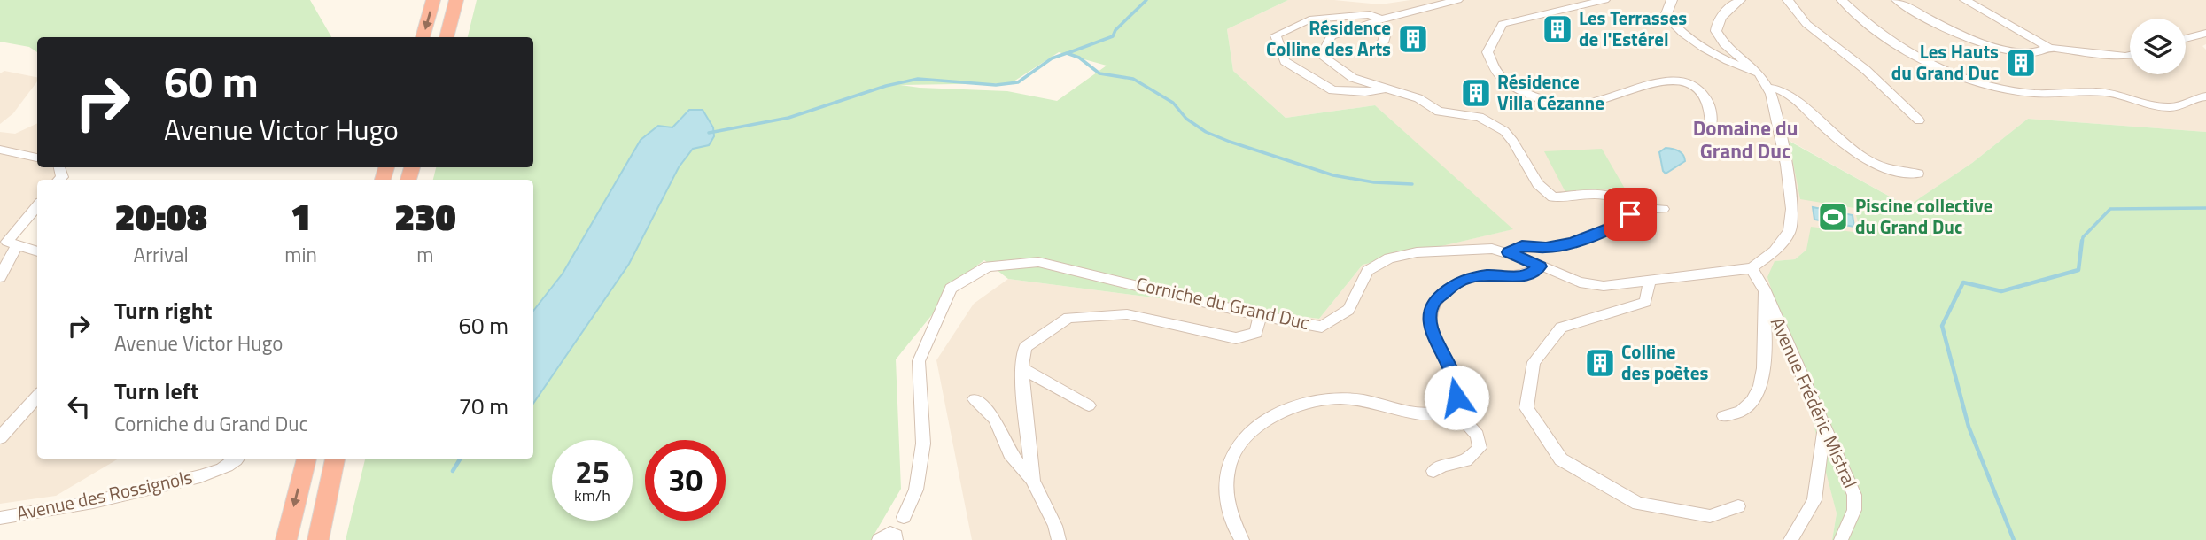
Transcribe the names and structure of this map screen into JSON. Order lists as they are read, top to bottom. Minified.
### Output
{"streets":{"street":["Corniche du Grand Duc","Avenue Frédéric Mistral","Avenue des Rossignols"]},"crossings":[["Corniche du Grand Duc","Avenue Frédéric Mistral"]],"districts":["Domaine du Grand Duc"],"places":{"building":["Les Terrasses de l'Estérel","Résidence Colline des Arts","Les Hauts du Grand Duc","Résidence Villa Cézanne","Colline des poètes"],"sports":["Piscine collective du Grand Duc"]},"page":{"turn":["60 m","Avenue Victor Hugo"],"eta":["20:08","Arrival","1","min","230","m"],"list":[{"name":"Turn right","note":"Avenue Victor Hugo","value":"60 m"},{"name":"Turn left","note":"Corniche du Grand Duc","value":"70 m"}],"speed":"25 km/h","limit":"30"}}
